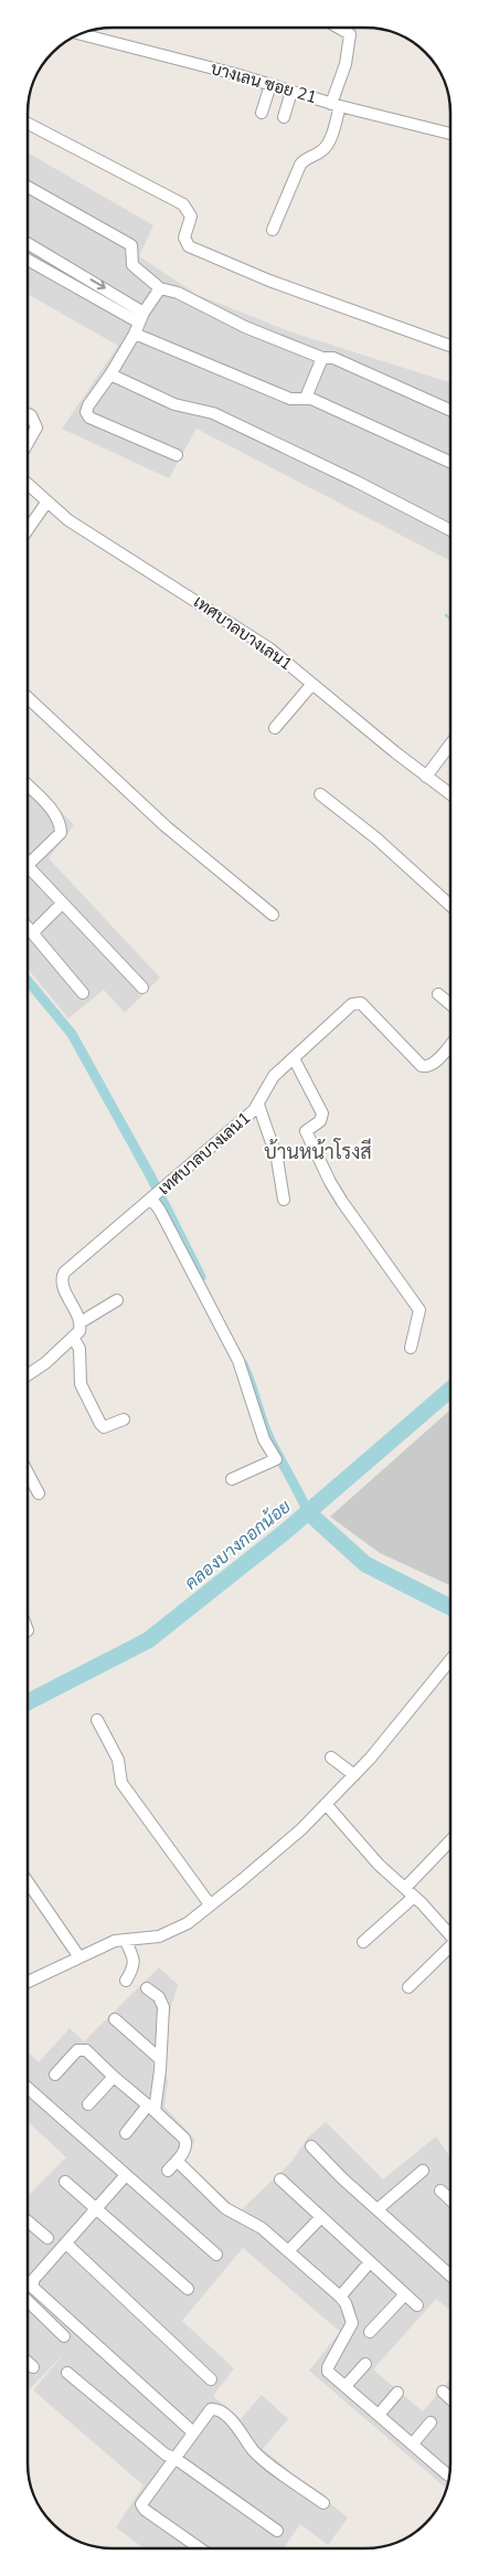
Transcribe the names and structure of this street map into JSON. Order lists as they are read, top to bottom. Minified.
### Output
{"streets":{"street":["บางเลน ซอย 21","เทศบาลบางเลน1"]},"districts":["บ้านหน้าโรงสี"],"water":["คลองบางกอกน้อย"]}
